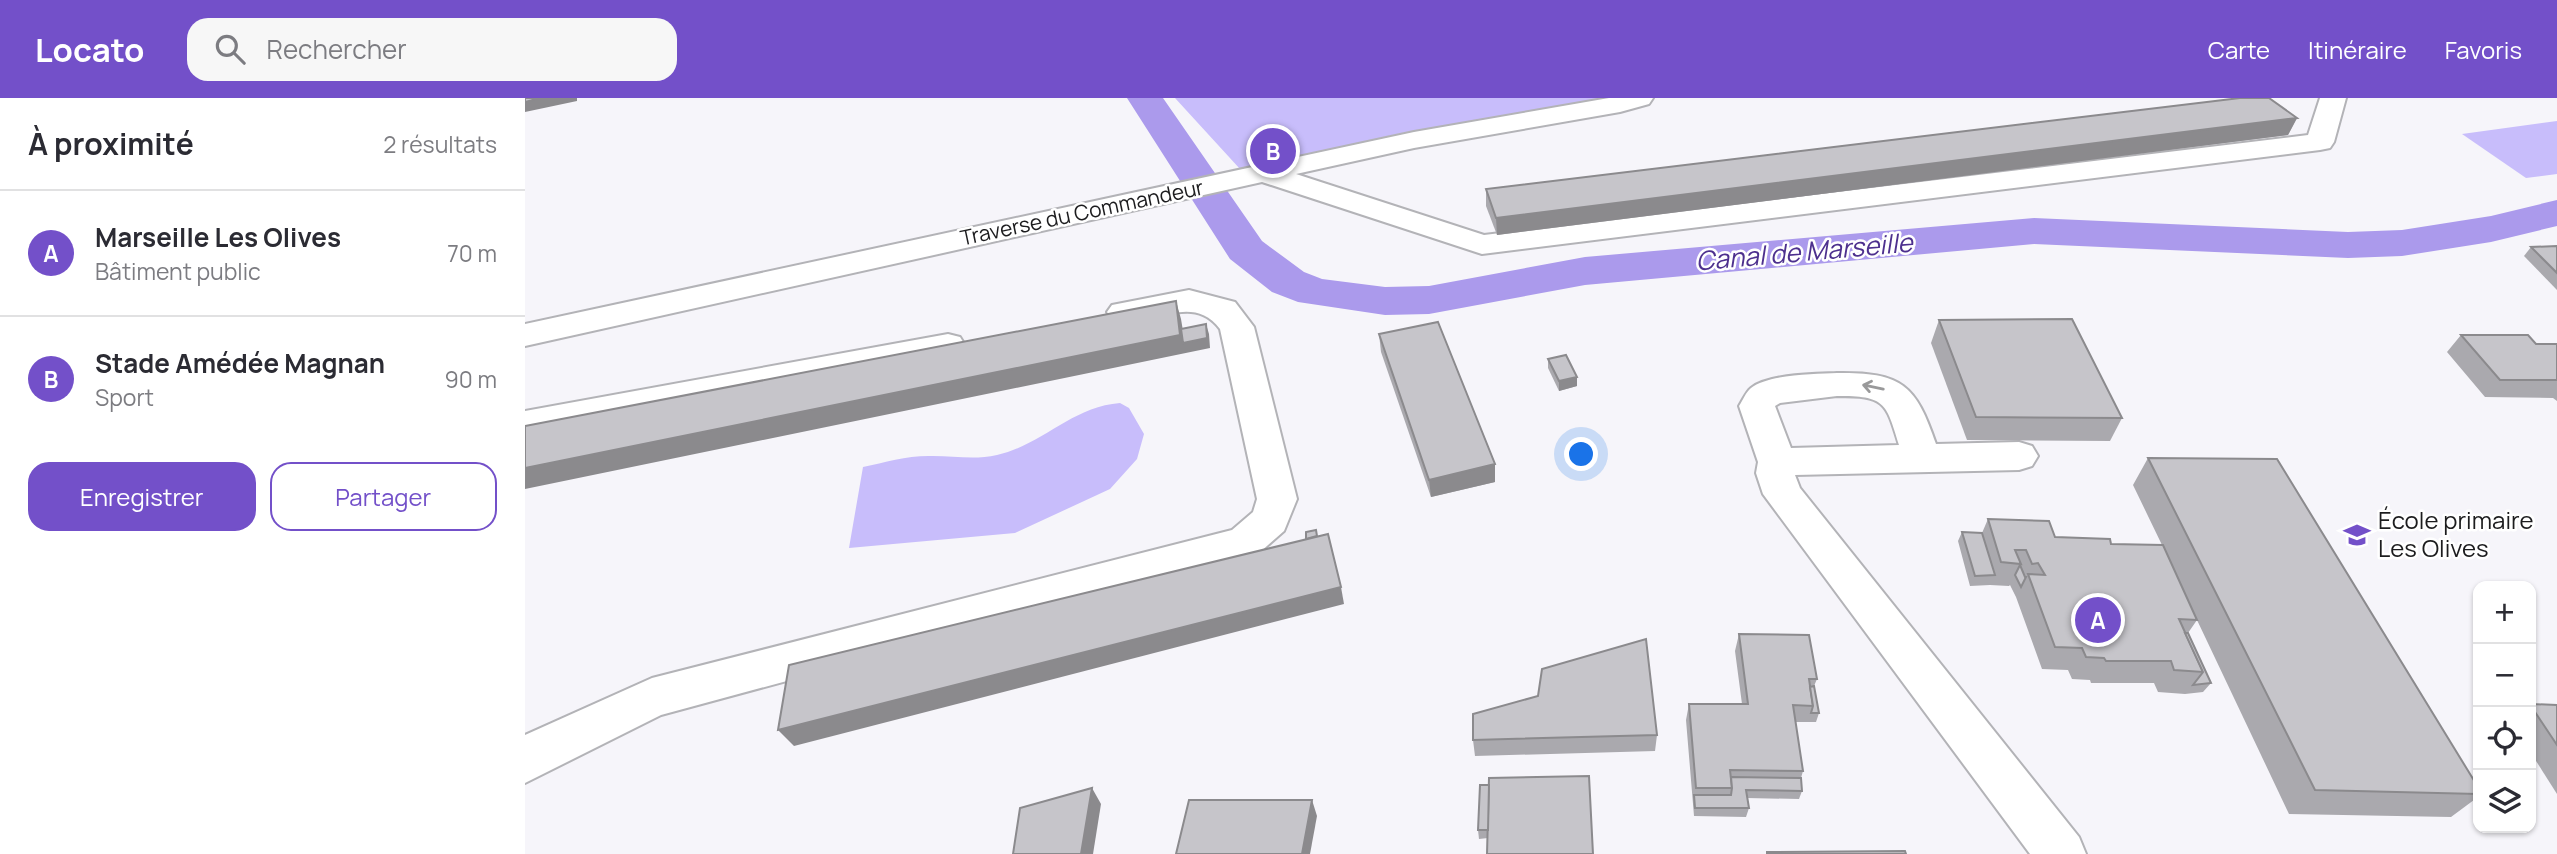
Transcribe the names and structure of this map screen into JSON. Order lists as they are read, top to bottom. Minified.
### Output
{"streets":{"street":["Traverse du Commandeur"]},"water":["Canal de Marseille"],"places":{"school or university":["École primaire Les Olives"]},"page":{"header":"Locato","search":"Rechercher","nav":["Carte","Itinéraire","Favoris"],"heading":["À proximité","2 résultats"],"pins":["B","A"],"list":[{"mark":"A","name":"Marseille Les Olives","note":"Bâtiment public","value":"70 m"},{"mark":"B","name":"Stade Amédée Magnan","note":"Sport","value":"90 m"}],"buttons":["Enregistrer","Partager"],"map_buttons":["+","−"]}}
